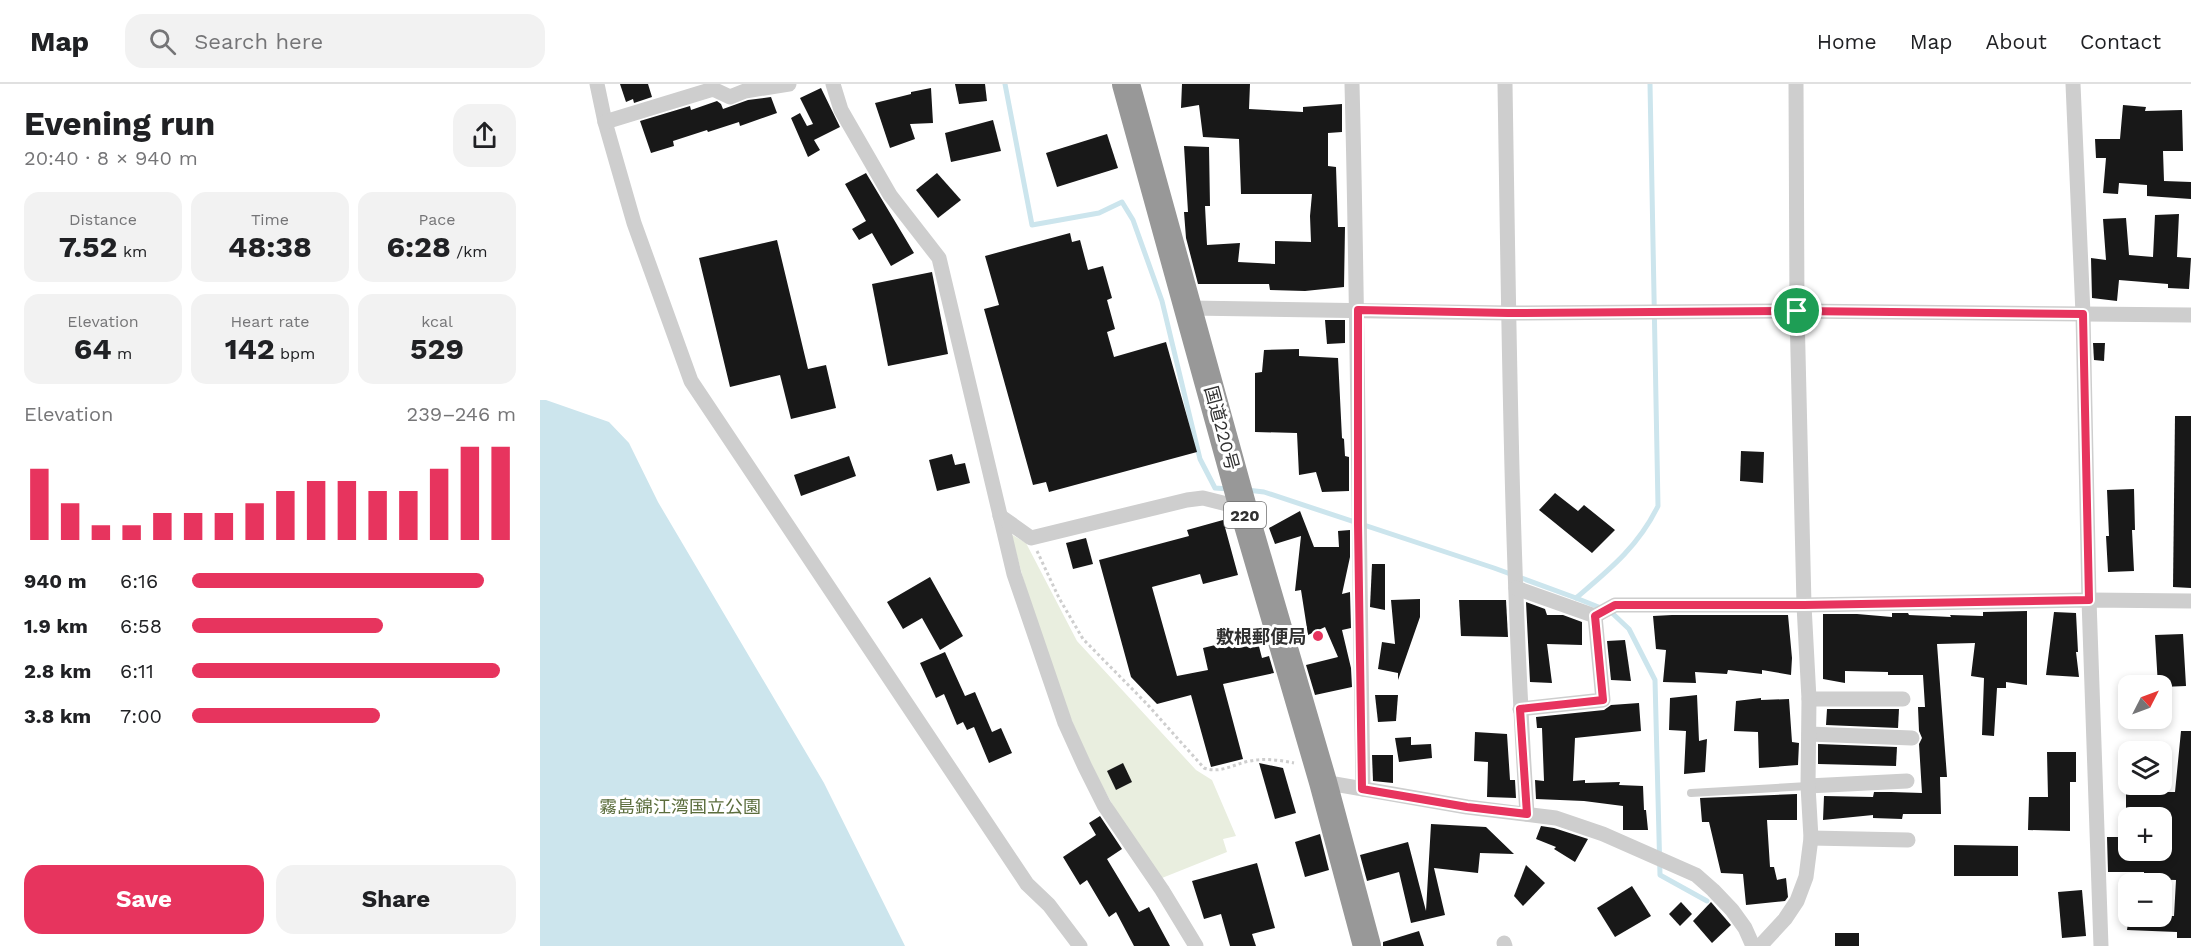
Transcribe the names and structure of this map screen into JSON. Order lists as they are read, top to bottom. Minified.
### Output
{"streets":{"highway":["国道220号","220"]},"parks":["霧島錦江湾国立公園"],"places":["敷根郵便局"],"north":"top right","page":{"header":"Map","search":"Search here","nav":["Home","Map","About","Contact"],"heading":["Evening run","20:40 · 8 × 940 m"],"stats":[["Distance","7.52 km"],["Time","48:38"],["Pace","6:28 /km"],["Elevation","64 m"],["Heart rate","142 bpm"],["kcal","529"]],"chart":["Elevation","239–246 m"],"list":[{"name":"940 m","note":"6:16"},{"name":"1.9 km","note":"6:58"},{"name":"2.8 km","note":"6:11"},{"name":"3.8 km","note":"7:00"}],"map_buttons":["+","−"],"buttons":["Save","Share"]}}
